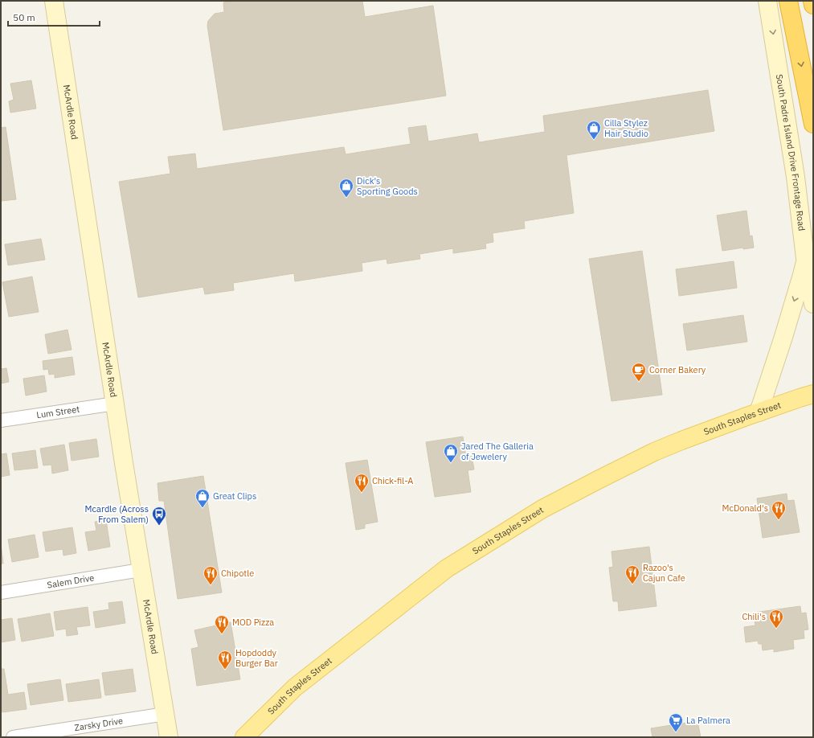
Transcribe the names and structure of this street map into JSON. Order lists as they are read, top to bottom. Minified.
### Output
{"streets":{"main road":["McArdle Road","South Padre Island Drive Frontage Road","South Staples Street"],"street":["Lum Street","Salem Drive","Zarsky Drive"]},"crossings":[["McArdle Road","Lum Street"],["McArdle Road","Salem Drive"],["McArdle Road","Zarsky Drive"]],"one_way":["South Padre Island Drive Frontage Road"],"places":{"shop":["Cilla Stylez Hair Studio","Dick's Sporting Goods","Jared The Galleria of Jewelery","Great Clips"],"cafe":["Corner Bakery"],"restaurant":["Chick-fil-A","McDonald's","Razoo's Cajun Cafe","Chipotle","Chili's","MOD Pizza","Hopdoddy Burger Bar"],"bus stop":["Mcardle (Across From Salem)"],"supermarket":["La Palmera"]},"scale_bar":"50 m"}
